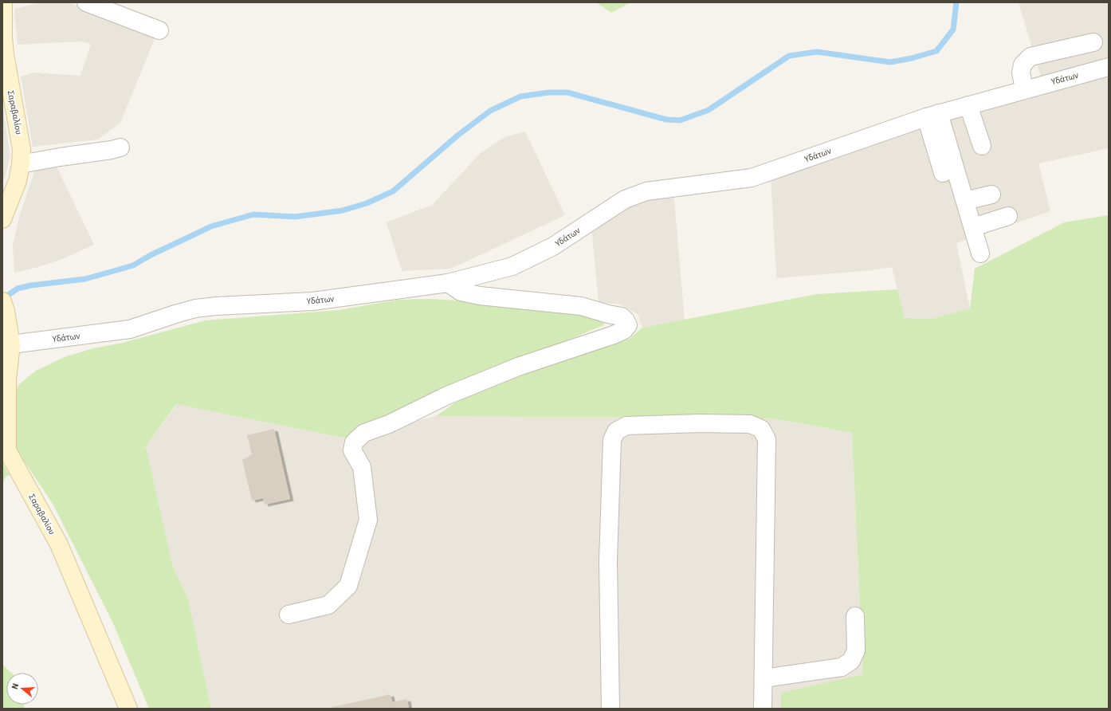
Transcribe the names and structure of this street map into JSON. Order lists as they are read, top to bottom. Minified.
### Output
{"streets":{"main road":["Σαραβαλίου"],"street":["Υδάτων"]},"crossings":[["Υδάτων","Σαραβαλίου"]],"north":"left"}
